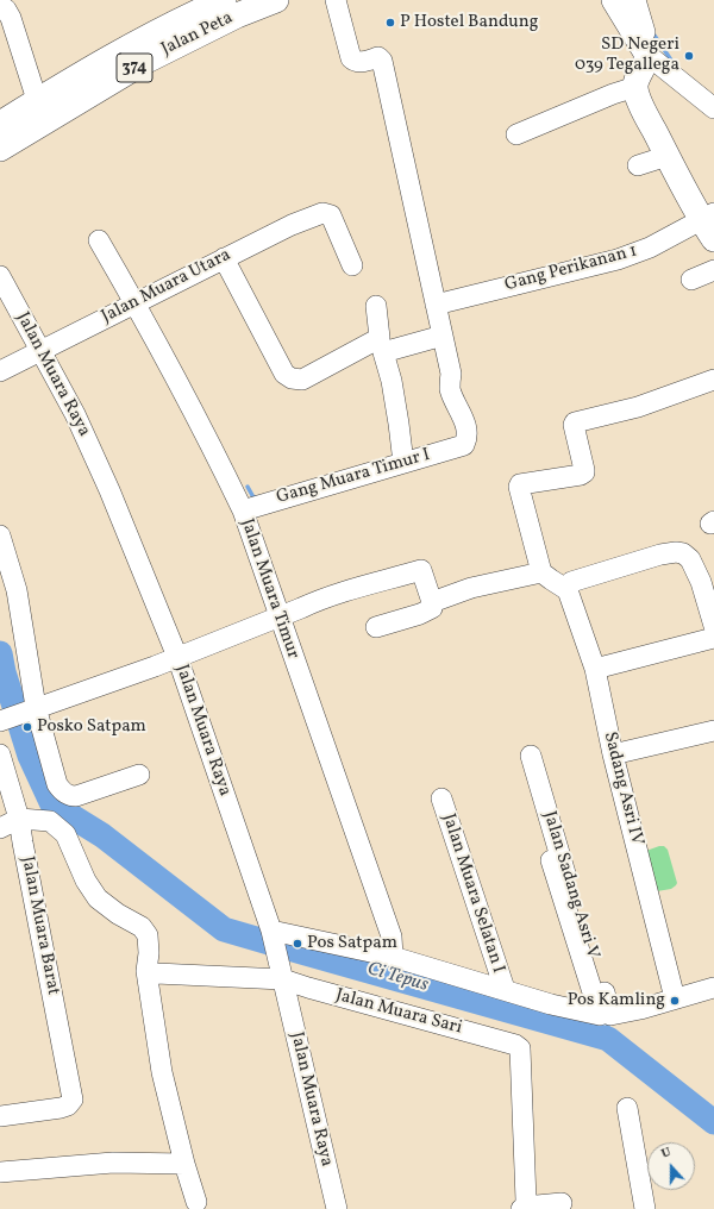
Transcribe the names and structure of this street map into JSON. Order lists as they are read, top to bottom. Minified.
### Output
{"streets":{"main road":["Jalan Peta","374"],"street":["Gang Perikanan 1","Jalan Muara Utara","Jalan Muara Raya","Gang Muara Timur I","Jalan Muara Timur","Sadang Asri IV","Jalan Sadang Asri V","Jalan Muara Selatan I","Jalan Muara Barat","Jalan Muara Sari"]},"crossings":[["Jalan Muara Utara","Jalan Muara Raya"],["Jalan Muara Utara","Jalan Muara Timur"],["Jalan Muara Raya","Jalan Muara Sari"],["Gang Muara Timur I","Jalan Muara Timur"]],"water":["Ci Tepus"],"places":["P Hostel Bandung","SD Negeri 039 Tegallega","Posko Satpam","Pos Satpam","Pos Kamling"],"north":"top"}
